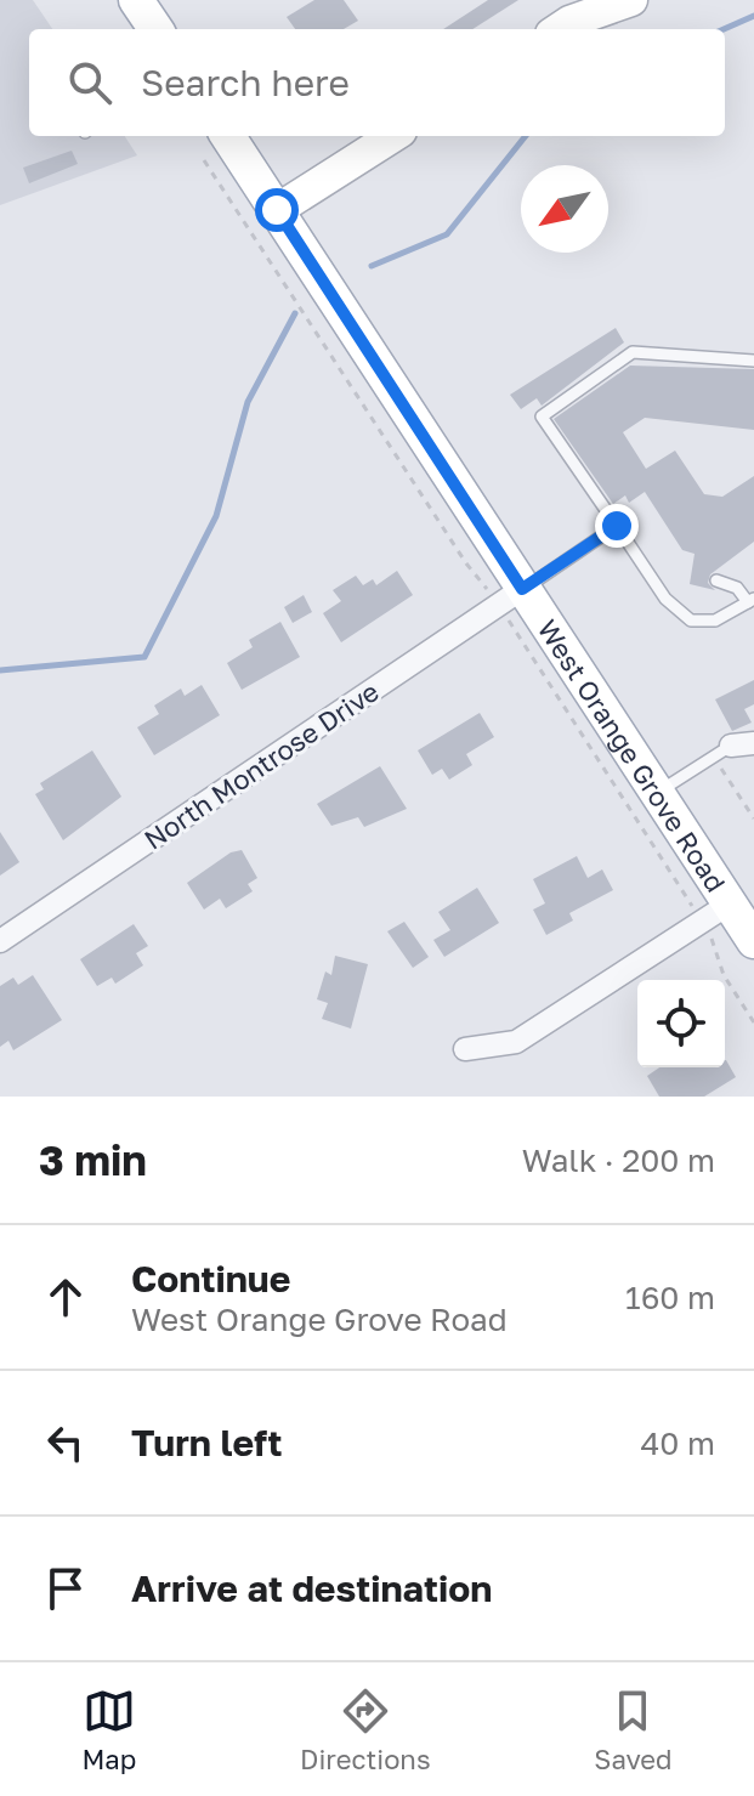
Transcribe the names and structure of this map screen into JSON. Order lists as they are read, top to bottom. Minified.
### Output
{"streets":{"main road":["West Orange Grove Road"],"street":["North Montrose Drive"]},"crossings":[["West Orange Grove Road","North Montrose Drive"]],"north":"bottom left","page":{"search":"Search here","heading":["3 min","Walk · 200 m"],"list":[["Continue","West Orange Grove Road","160 m"],["Turn left","40 m"],"Arrive at destination"],"nav":["Map","Directions","Saved"]}}
